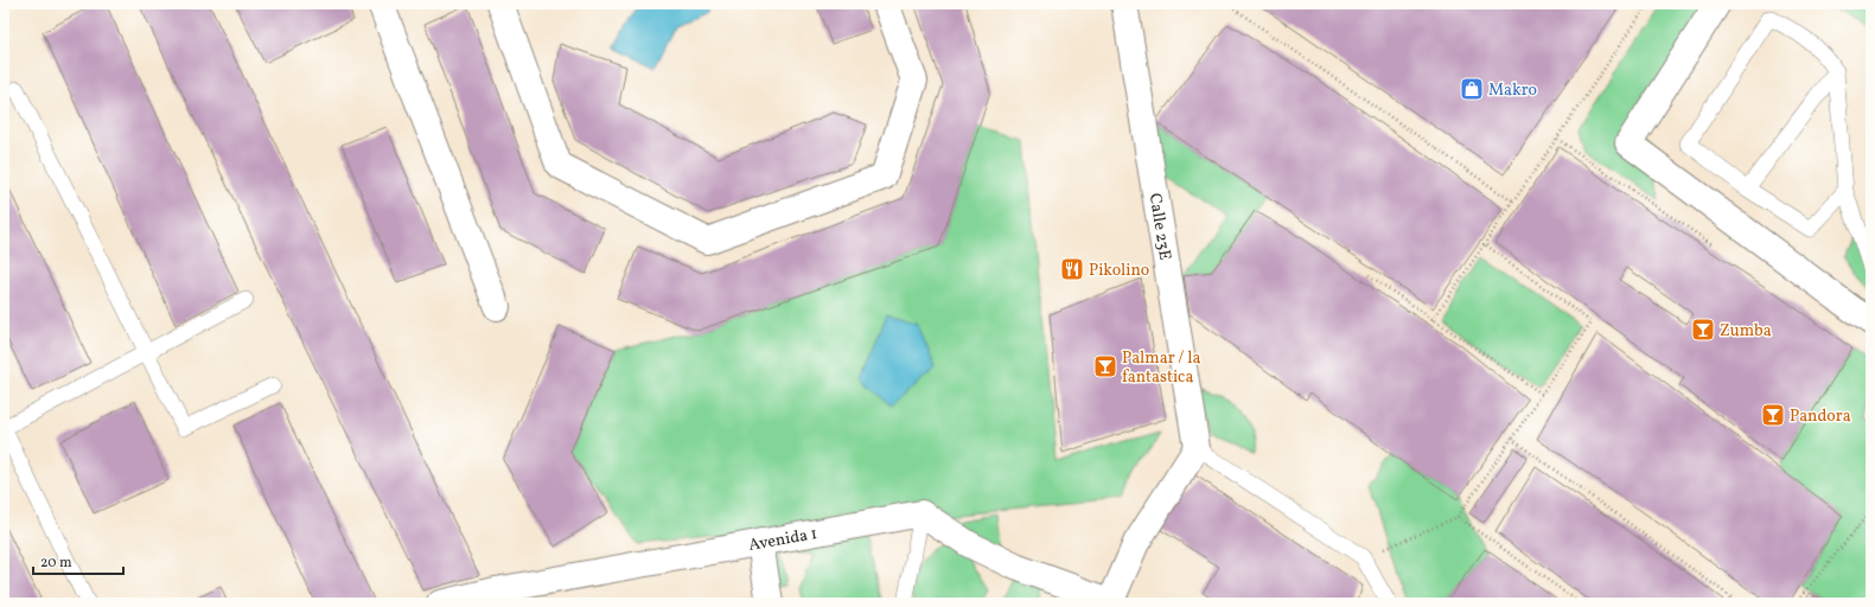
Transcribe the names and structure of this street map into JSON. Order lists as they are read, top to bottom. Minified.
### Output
{"streets":{"street":["Calle 23E","Avenida 1"]},"places":{"shop":["Makro"],"restaurant":["Pikolino"],"bar":["Zumba","Palmar / la fantastica","Pandora"]},"scale_bar":"20 m"}
